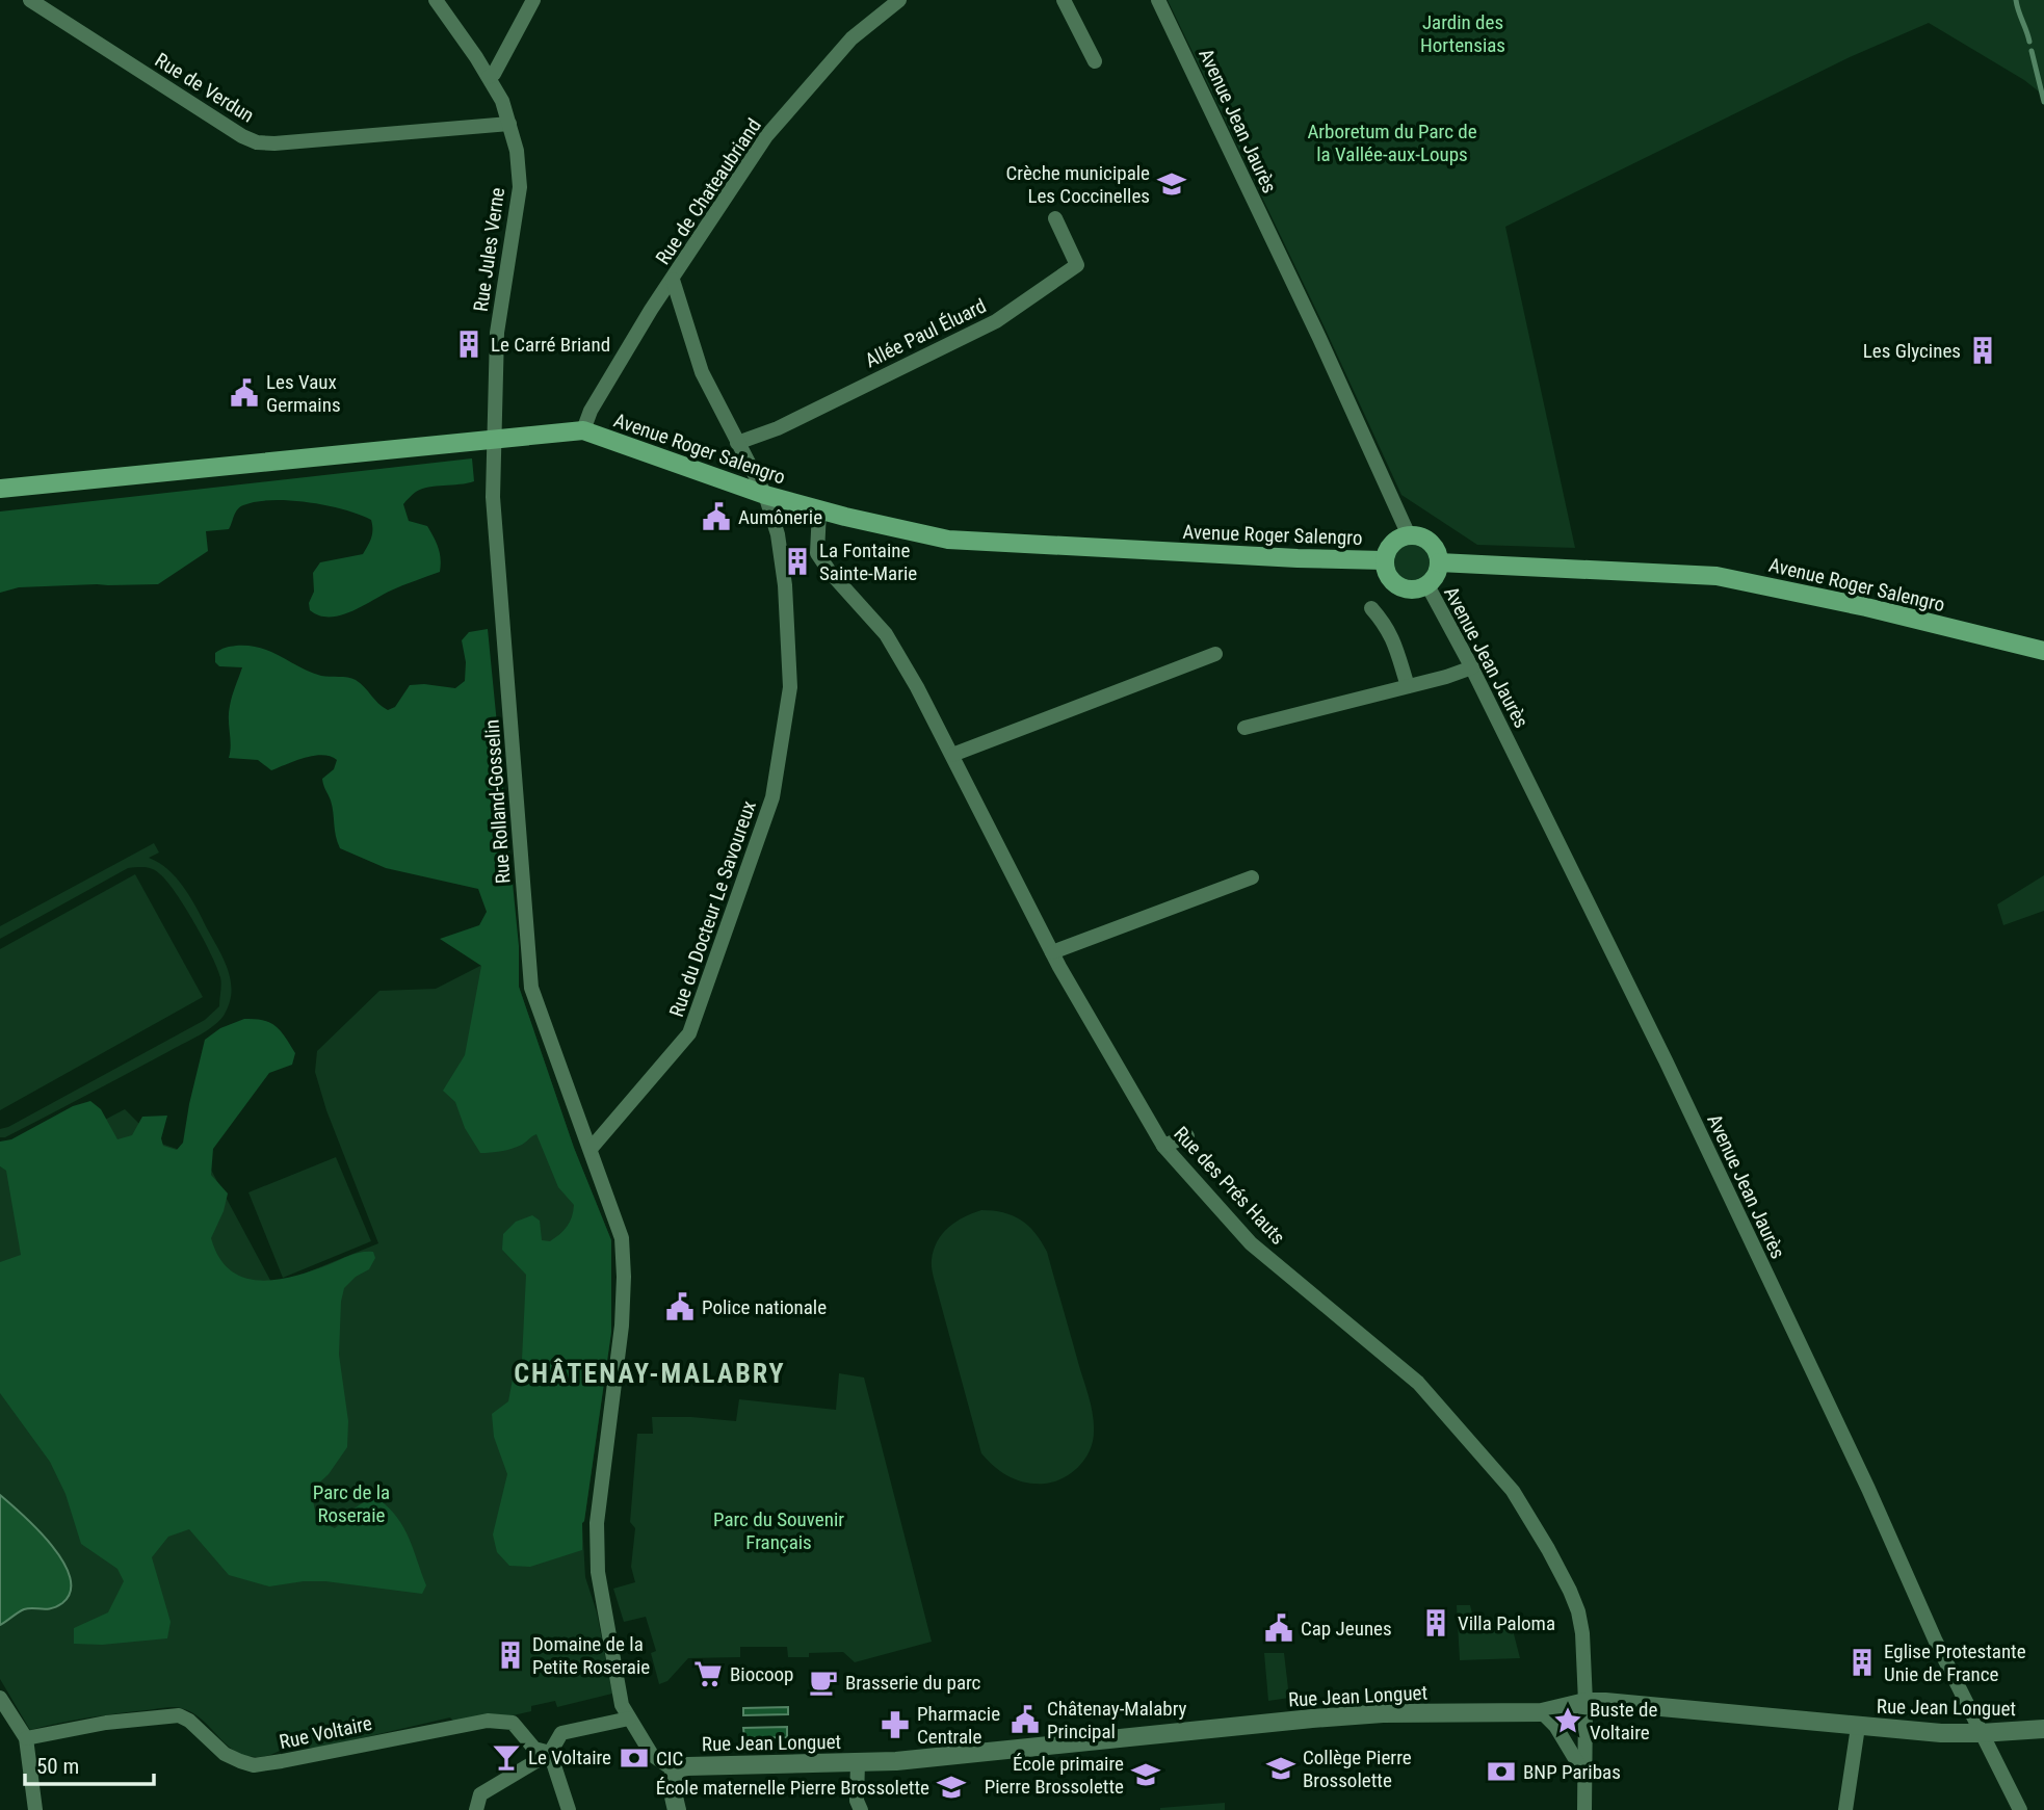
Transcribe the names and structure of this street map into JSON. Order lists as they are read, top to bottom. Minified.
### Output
{"streets":{"main road":["Avenue Roger Salengro"],"street":["Rue de Verdun","Avenue Jean Jaurès","Rue de Chateaubriand","Rue Jules Verne","Allée Paul Éluard","Rue Rolland-Gosselin","Rue du Docteur Le Savoureux","Rue des Prés Hauts","Rue Jean Longuet","Rue Voltaire"]},"crossings":[["Rue de Verdun","Rue Jules Verne"],["Avenue Jean Jaurès","Avenue Roger Salengro"],["Avenue Jean Jaurès","Rue Jean Longuet"],["Rue de Chateaubriand","Avenue Roger Salengro"],["Rue de Chateaubriand","Rue du Docteur Le Savoureux"],["Rue Jules Verne","Avenue Roger Salengro"],["Rue Jules Verne","Rue Rolland-Gosselin"],["Allée Paul Éluard","Rue du Docteur Le Savoureux"],["Avenue Roger Salengro","Rue Rolland-Gosselin"],["Avenue Roger Salengro","Rue du Docteur Le Savoureux"],["Avenue Roger Salengro","Rue des Prés Hauts"],["Rue Rolland-Gosselin","Rue du Docteur Le Savoureux"],["Rue des Prés Hauts","Rue Jean Longuet"]],"districts":["CHÂTENAY-MALABRY"],"parks":["Jardin des Hortensias","Arboretum du Parc de la Vallée-aux-Loups","Parc de la Roseraie","Parc du Souvenir Français"],"places":{"school or university":["Crèche municipale Les Coccinelles","Collège Pierre Brossolette","École primaire Pierre Brossolette","École maternelle Pierre Brossolette"],"building":["Le Carré Briand","Les Glycines","La Fontaine Sainte-Marie","Villa Paloma","Domaine de la Petite Roseraie","Eglise Protestante Unie de France"],"public building":["Les Vaux Germains","Aumônerie","Police nationale","Cap Jeunes","Châtenay-Malabry Principal"],"supermarket":["Biocoop"],"cafe":["Brasserie du parc"],"place":["Buste de Voltaire"],"pharmacy":["Pharmacie Centrale"],"bar":["Le Voltaire"],"bank":["CIC","BNP Paribas"]},"scale_bar":"50 m"}
